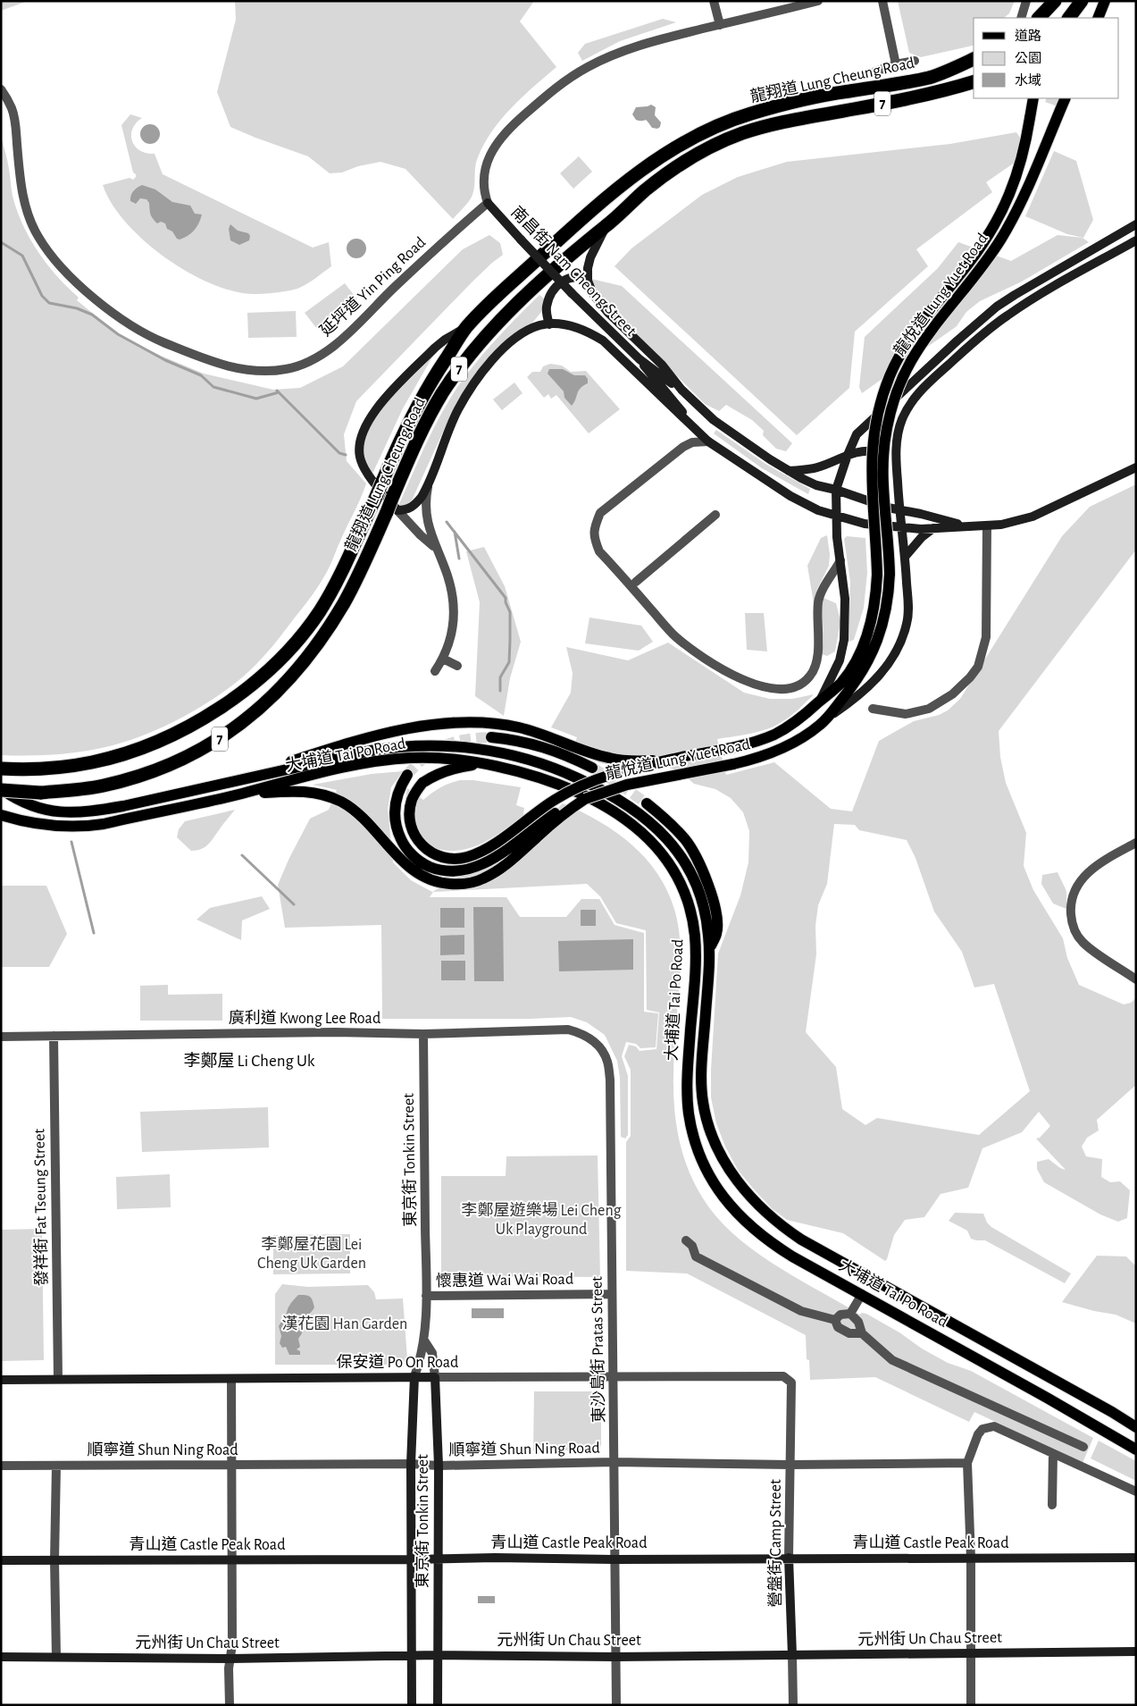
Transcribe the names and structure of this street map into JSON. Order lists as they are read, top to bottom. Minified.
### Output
{"streets":{"highway":["龍翔道 Lung Cheung Road","7"],"main road":["南昌街 Nam Cheong Street","龍悅道 Lung Yuet Road","大埔道 Tai Po Road","東京街 Tonkin Street","保安道 Po On Road","青山道 Castle Peak Road","營盤街 Camp Street","元州街 Un Chau Street"],"street":["延坪道 Yin Ping Road","廣利道 Kwong Lee Road","發祥街 Fat Tseung Street","懷惠道 Wai Wai Road","東沙島街 Pratas Street","順寧道 Shun Ning Road"]},"crossings":[["龍翔道 Lung Cheung Road","南昌街 Nam Cheong Street"],["龍翔道 Lung Cheung Road","大埔道 Tai Po Road"],["南昌街 Nam Cheong Street","延坪道 Yin Ping Road"],["南昌街 Nam Cheong Street","龍悅道 Lung Yuet Road"],["龍悅道 Lung Yuet Road","大埔道 Tai Po Road"],["廣利道 Kwong Lee Road","東京街 Tonkin Street"],["廣利道 Kwong Lee Road","發祥街 Fat Tseung Street"],["廣利道 Kwong Lee Road","東沙島街 Pratas Street"],["東京街 Tonkin Street","懷惠道 Wai Wai Road"],["東京街 Tonkin Street","保安道 Po On Road"],["東京街 Tonkin Street","順寧道 Shun Ning Road"],["東京街 Tonkin Street","青山道 Castle Peak Road"],["東京街 Tonkin Street","元州街 Un Chau Street"],["發祥街 Fat Tseung Street","保安道 Po On Road"],["懷惠道 Wai Wai Road","東沙島街 Pratas Street"],["東沙島街 Pratas Street","保安道 Po On Road"],["東沙島街 Pratas Street","順寧道 Shun Ning Road"],["東沙島街 Pratas Street","青山道 Castle Peak Road"],["東沙島街 Pratas Street","元州街 Un Chau Street"],["保安道 Po On Road","營盤街 Camp Street"],["順寧道 Shun Ning Road","營盤街 Camp Street"],["青山道 Castle Peak Road","營盤街 Camp Street"],["營盤街 Camp Street","元州街 Un Chau Street"]],"districts":["李鄭屋 Li Cheng Uk"],"parks":["李鄭屋遊樂場 Lei Cheng Uk Playground","李鄭屋花園 Lei Cheng Uk Garden","漢花園 Han Garden"],"legend":["道路","公園","水域"]}
